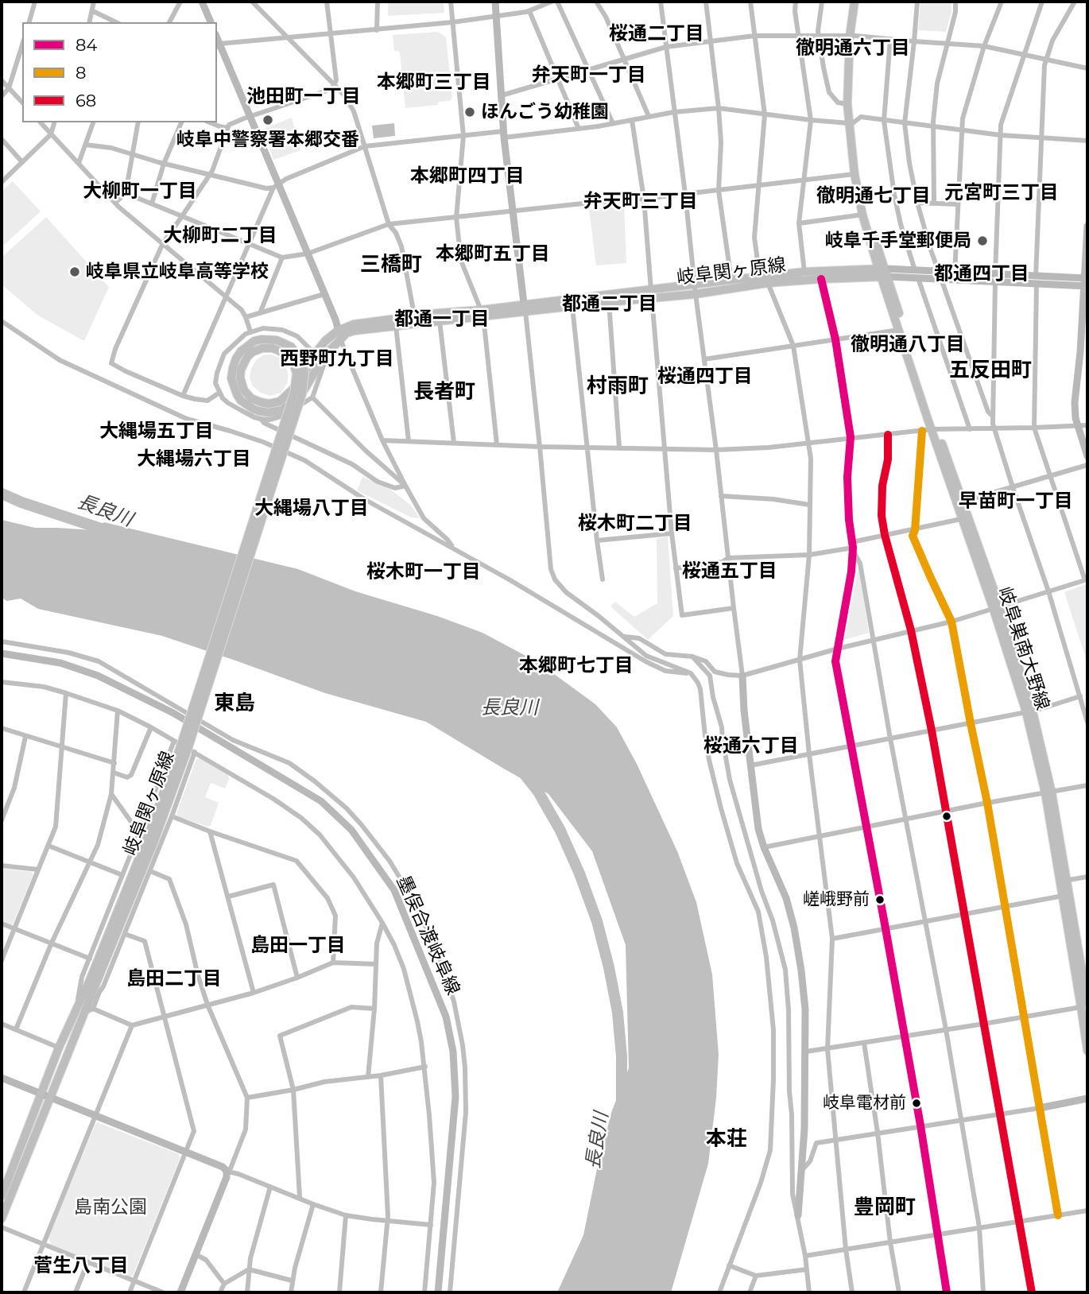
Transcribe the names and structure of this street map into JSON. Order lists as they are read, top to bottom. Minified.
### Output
{"streets":{"main road":["岐阜関ヶ原線","岐阜巣南大野線"],"street":["墨俣合渡岐阜線"]},"crossings":[["岐阜関ヶ原線","岐阜巣南大野線"]],"districts":["桜通二丁目","徹明通六丁目","弁天町一丁目","本郷町三丁目","池田町一丁目","本郷町四丁目","大柳町一丁目","元宮町三丁目","徹明通七丁目","弁天町三丁目","大柳町二丁目","本郷町五丁目","三橋町","都通四丁目","都通二丁目","都通一丁目","徹明通八丁目","西野町九丁目","五反田町","桜通四丁目","村雨町","長者町","大縄場五丁目","大縄場六丁目","早苗町一丁目","大縄場八丁目","桜木町二丁目","桜通五丁目","桜木町一丁目","本郷町七丁目","東島","桜通六丁目","島田一丁目","島田二丁目","本荘","豊岡町","菅生八丁目"],"water":["長良川"],"parks":["島南公園"],"places":["ほんごう幼稚園","岐阜中警察署本郷交番","岐阜千手堂郵便局","岐阜県立岐阜高等学校","嵯峨野前","岐阜電材前"],"lines":["transit line 84","transit line 8","transit line 68"],"legend":["84","8","68"]}
